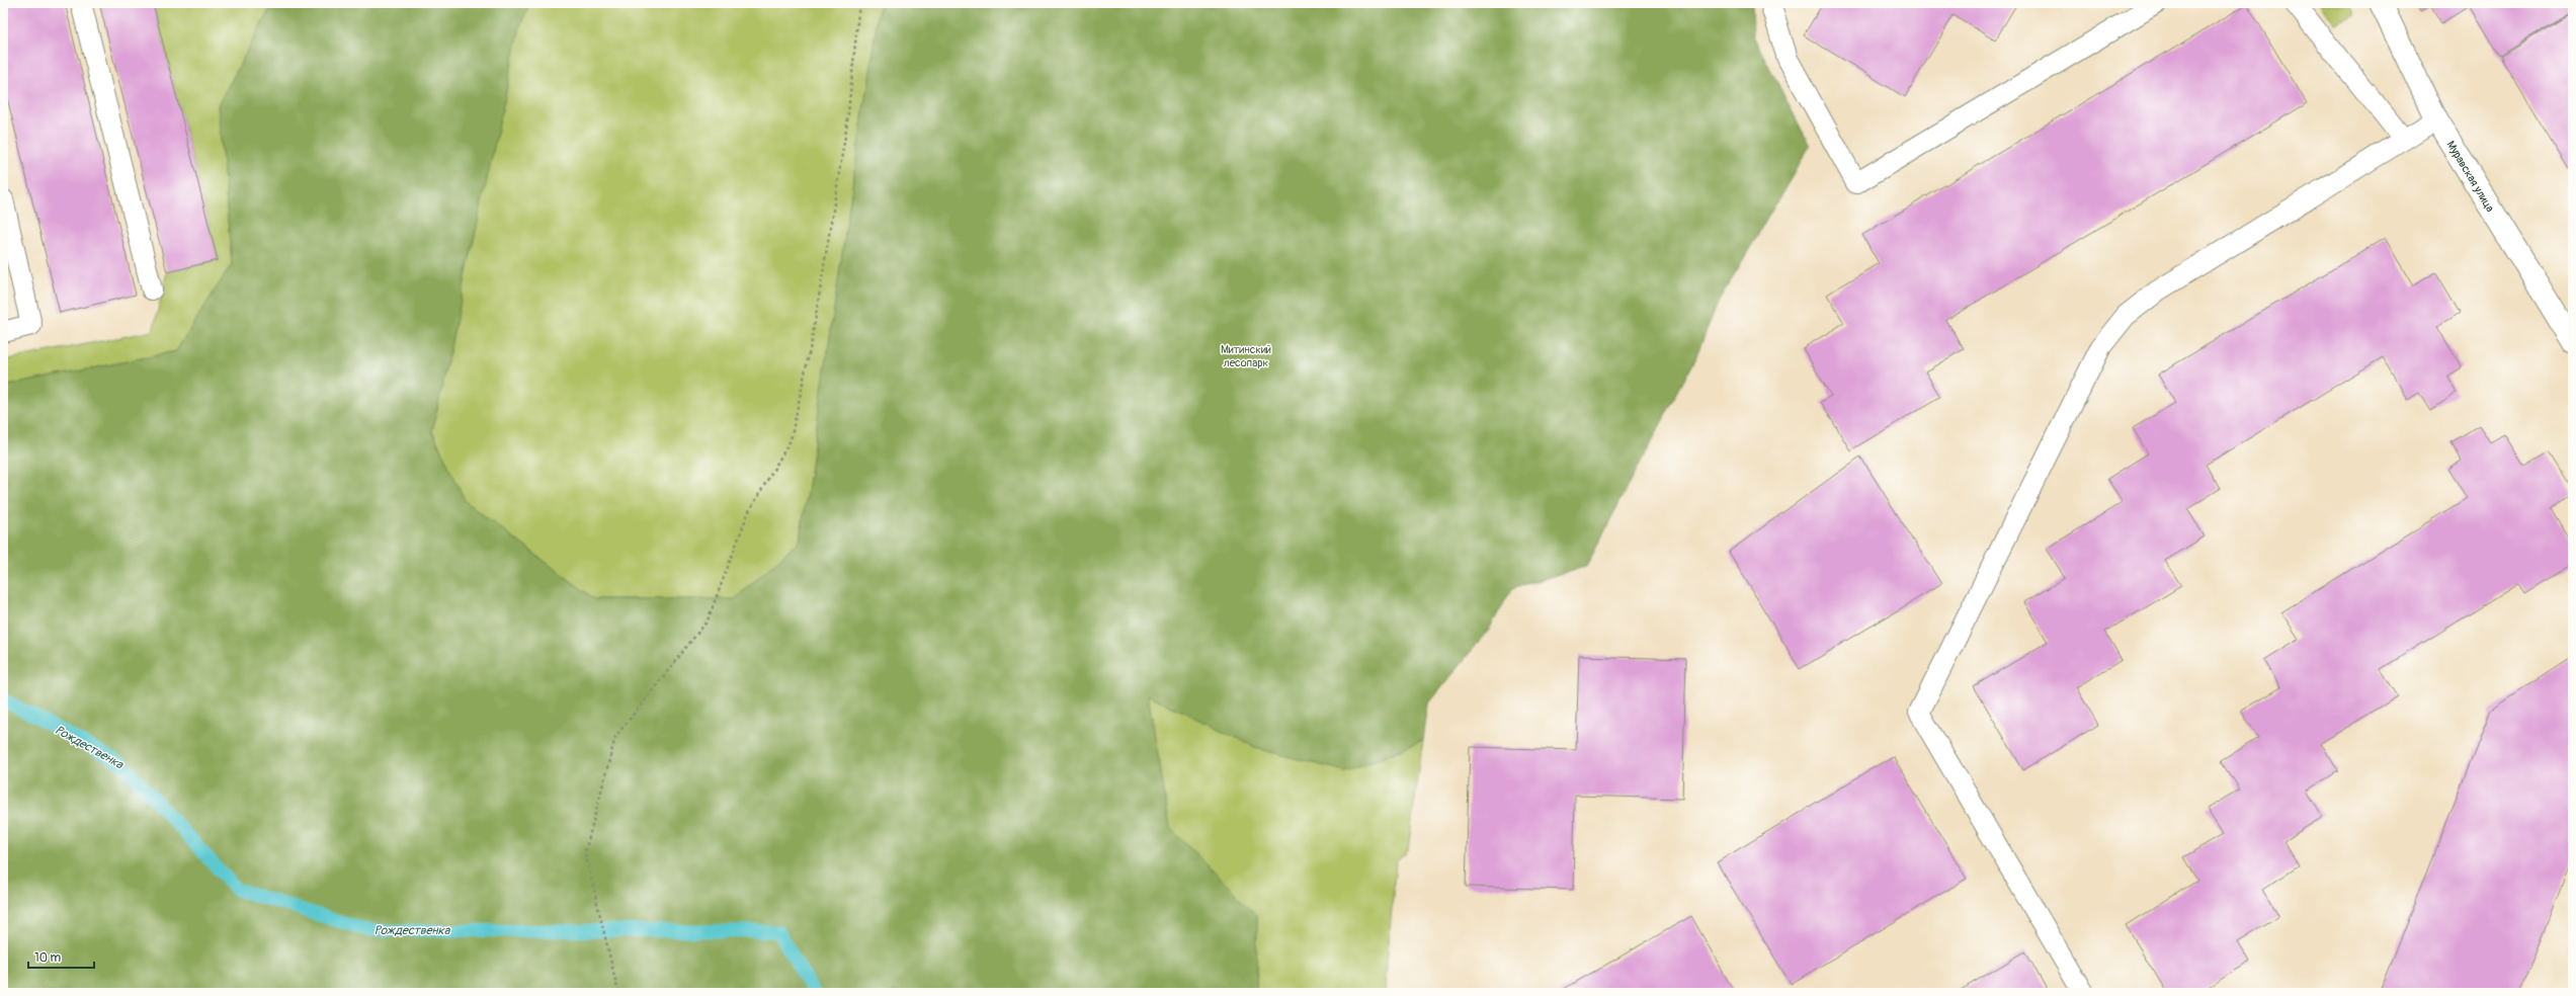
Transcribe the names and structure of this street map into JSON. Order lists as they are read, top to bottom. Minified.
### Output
{"streets":{"street":["Муравская улица"]},"water":["Рождественка"],"parks":["Митинский лесопарк"],"scale_bar":"10 m"}
